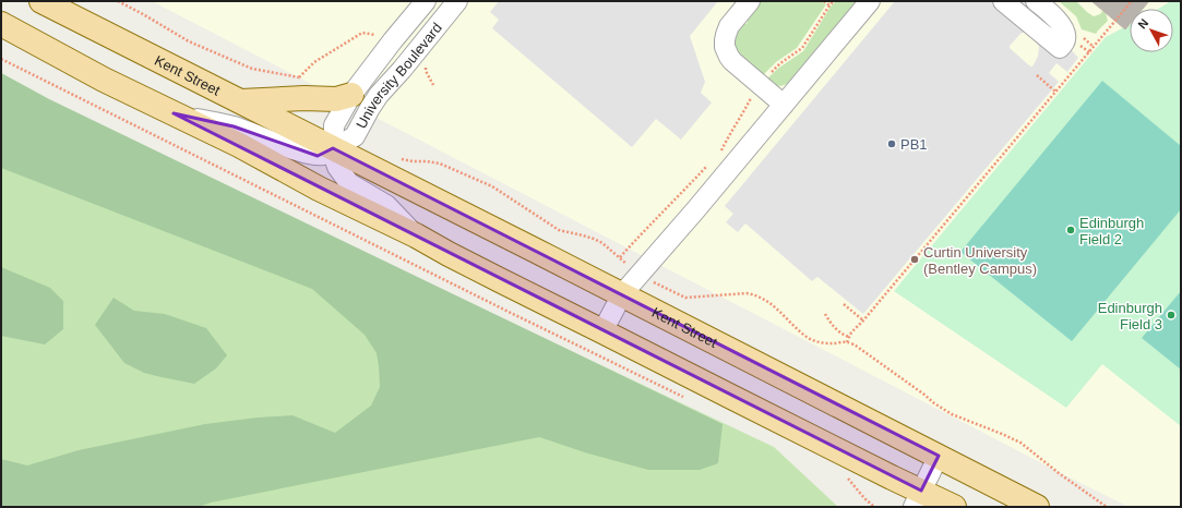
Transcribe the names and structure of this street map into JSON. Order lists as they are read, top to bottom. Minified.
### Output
{"streets":{"main road":["Kent Street"],"street":["University Boulevard"]},"crossings":[["Kent Street","University Boulevard"]],"places":["PB1","Edinburgh Field 2","Curtin University (Bentley Campus)","Edinburgh Field 3"],"north":"top left"}
